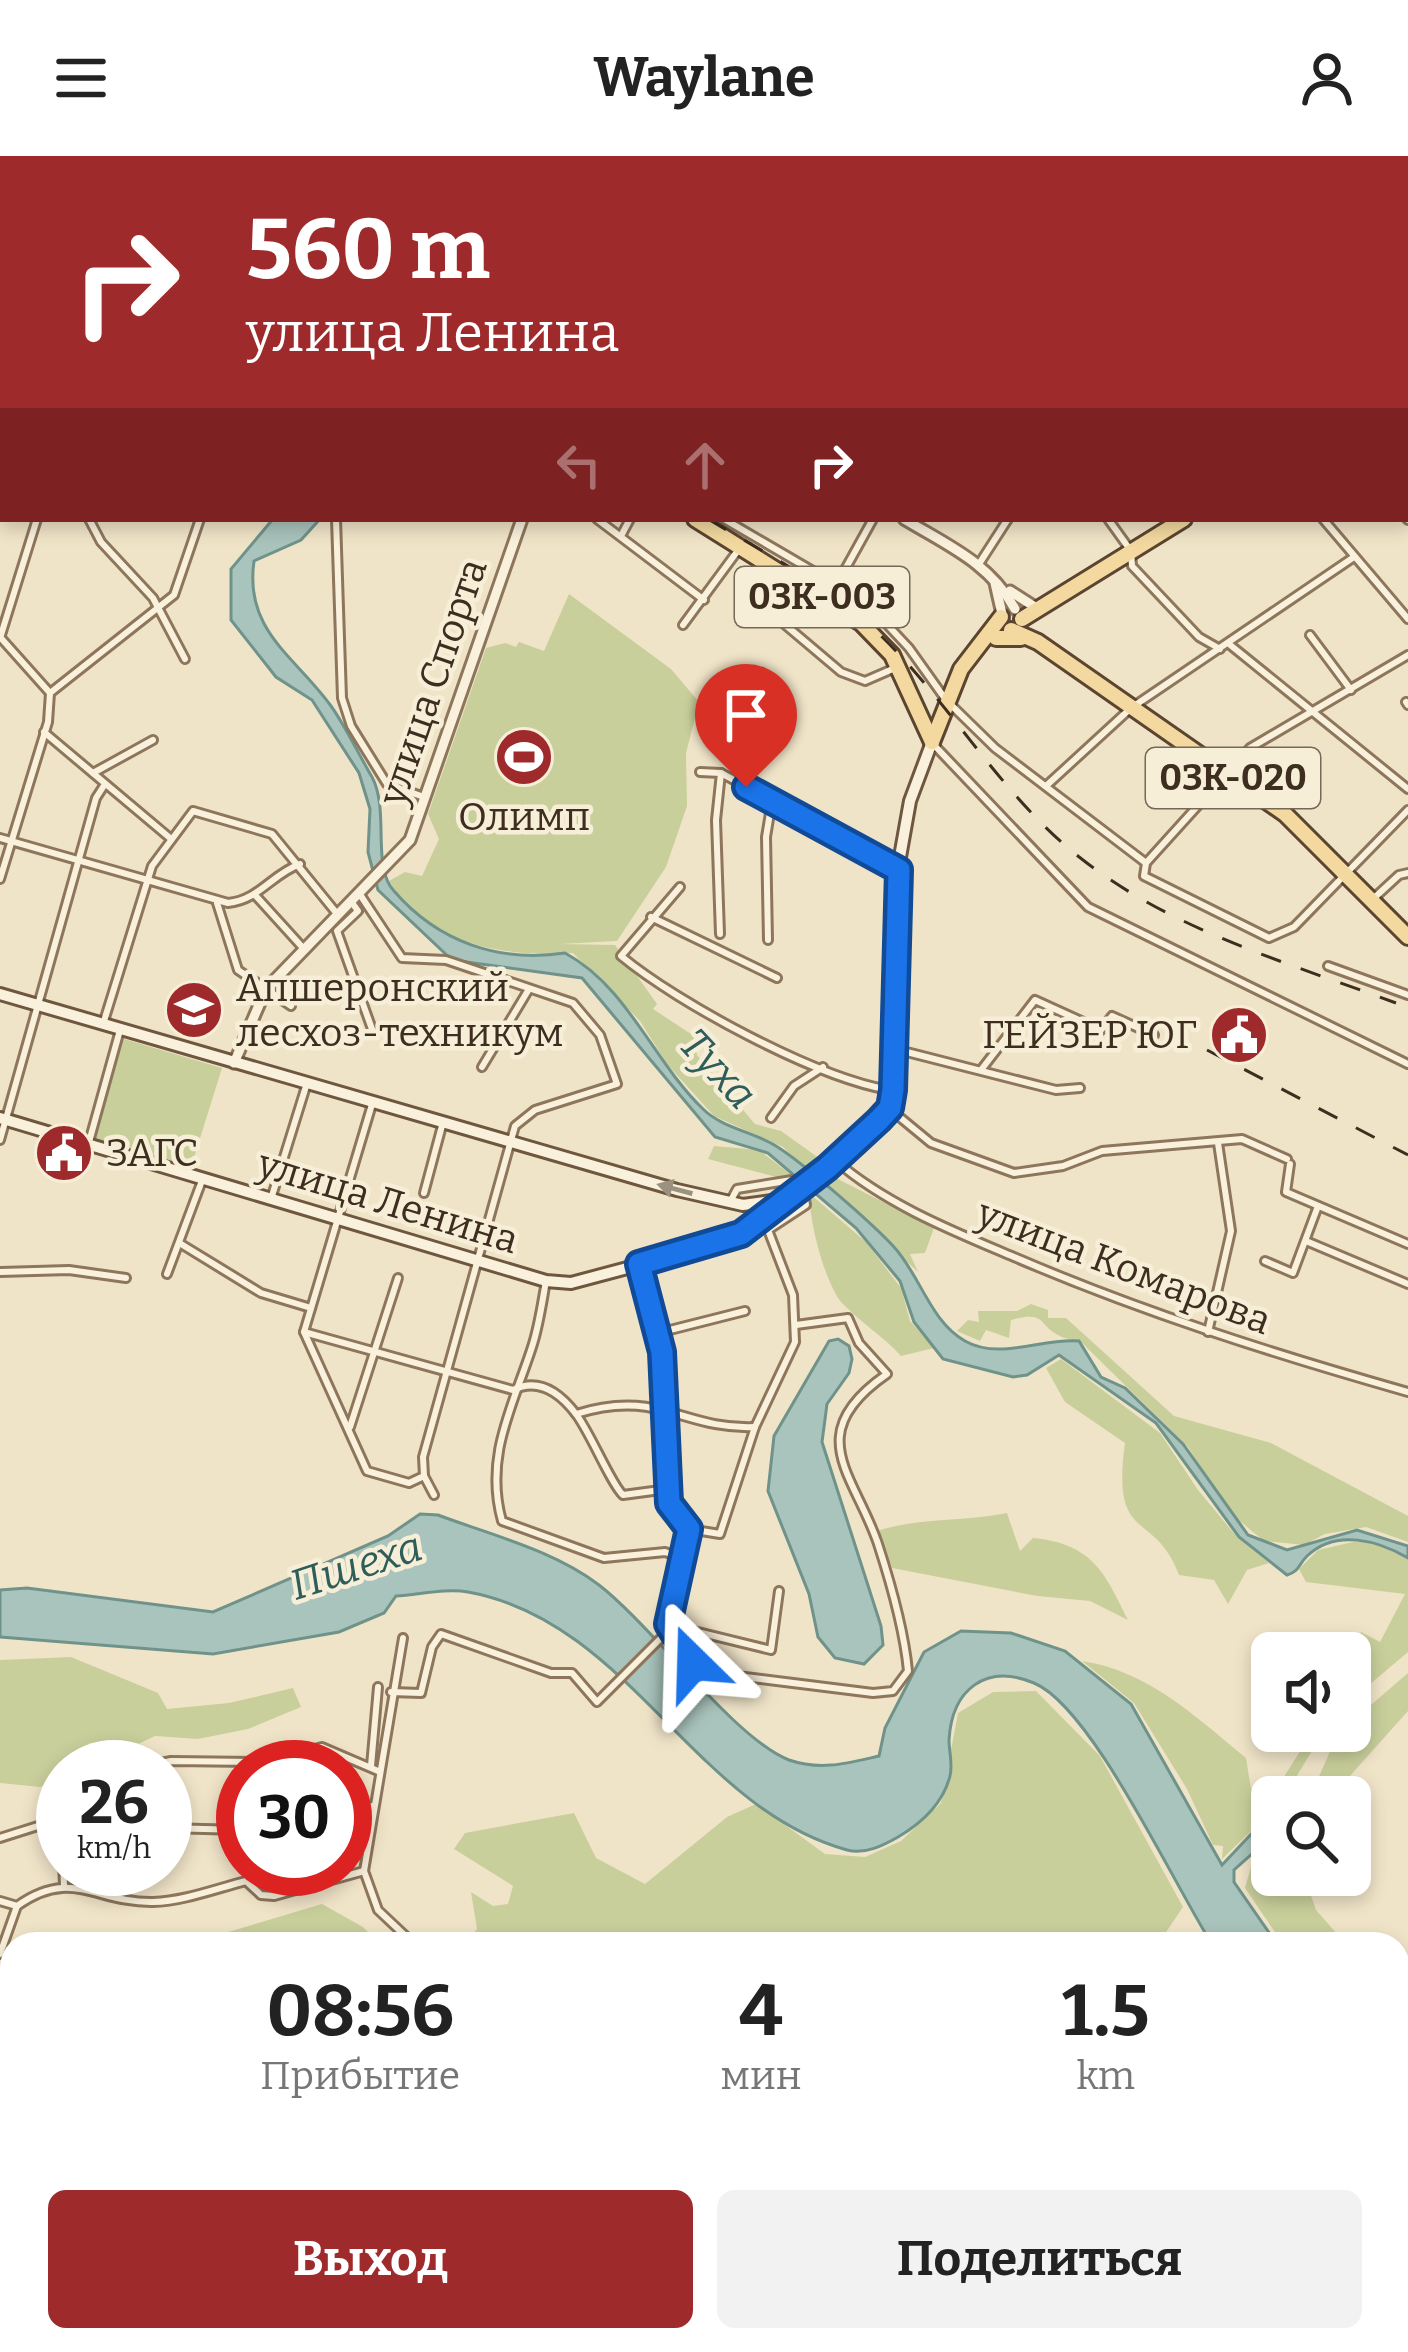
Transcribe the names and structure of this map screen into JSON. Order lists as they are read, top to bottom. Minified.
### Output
{"streets":{"main road":["03К-003","03К-020","улица Ленина"],"street":["улица Спорта","улица Комарова"]},"crossings":[["улица Ленина","улица Комарова"]],"water":["Туха","Пшеха"],"places":{"sports":["Олимп"],"school or university":["Апшеронский лесхоз-техникум"],"public building":["ГЕЙЗЕР ЮГ","ЗАГС"]},"page":{"header":"Waylane","turn":["560 m","улица Ленина"],"speed":"26 km/h","limit":"30","eta":["08:56","Прибытие","4","мин","1.5","km"],"buttons":["Выход","Поделиться"]}}
